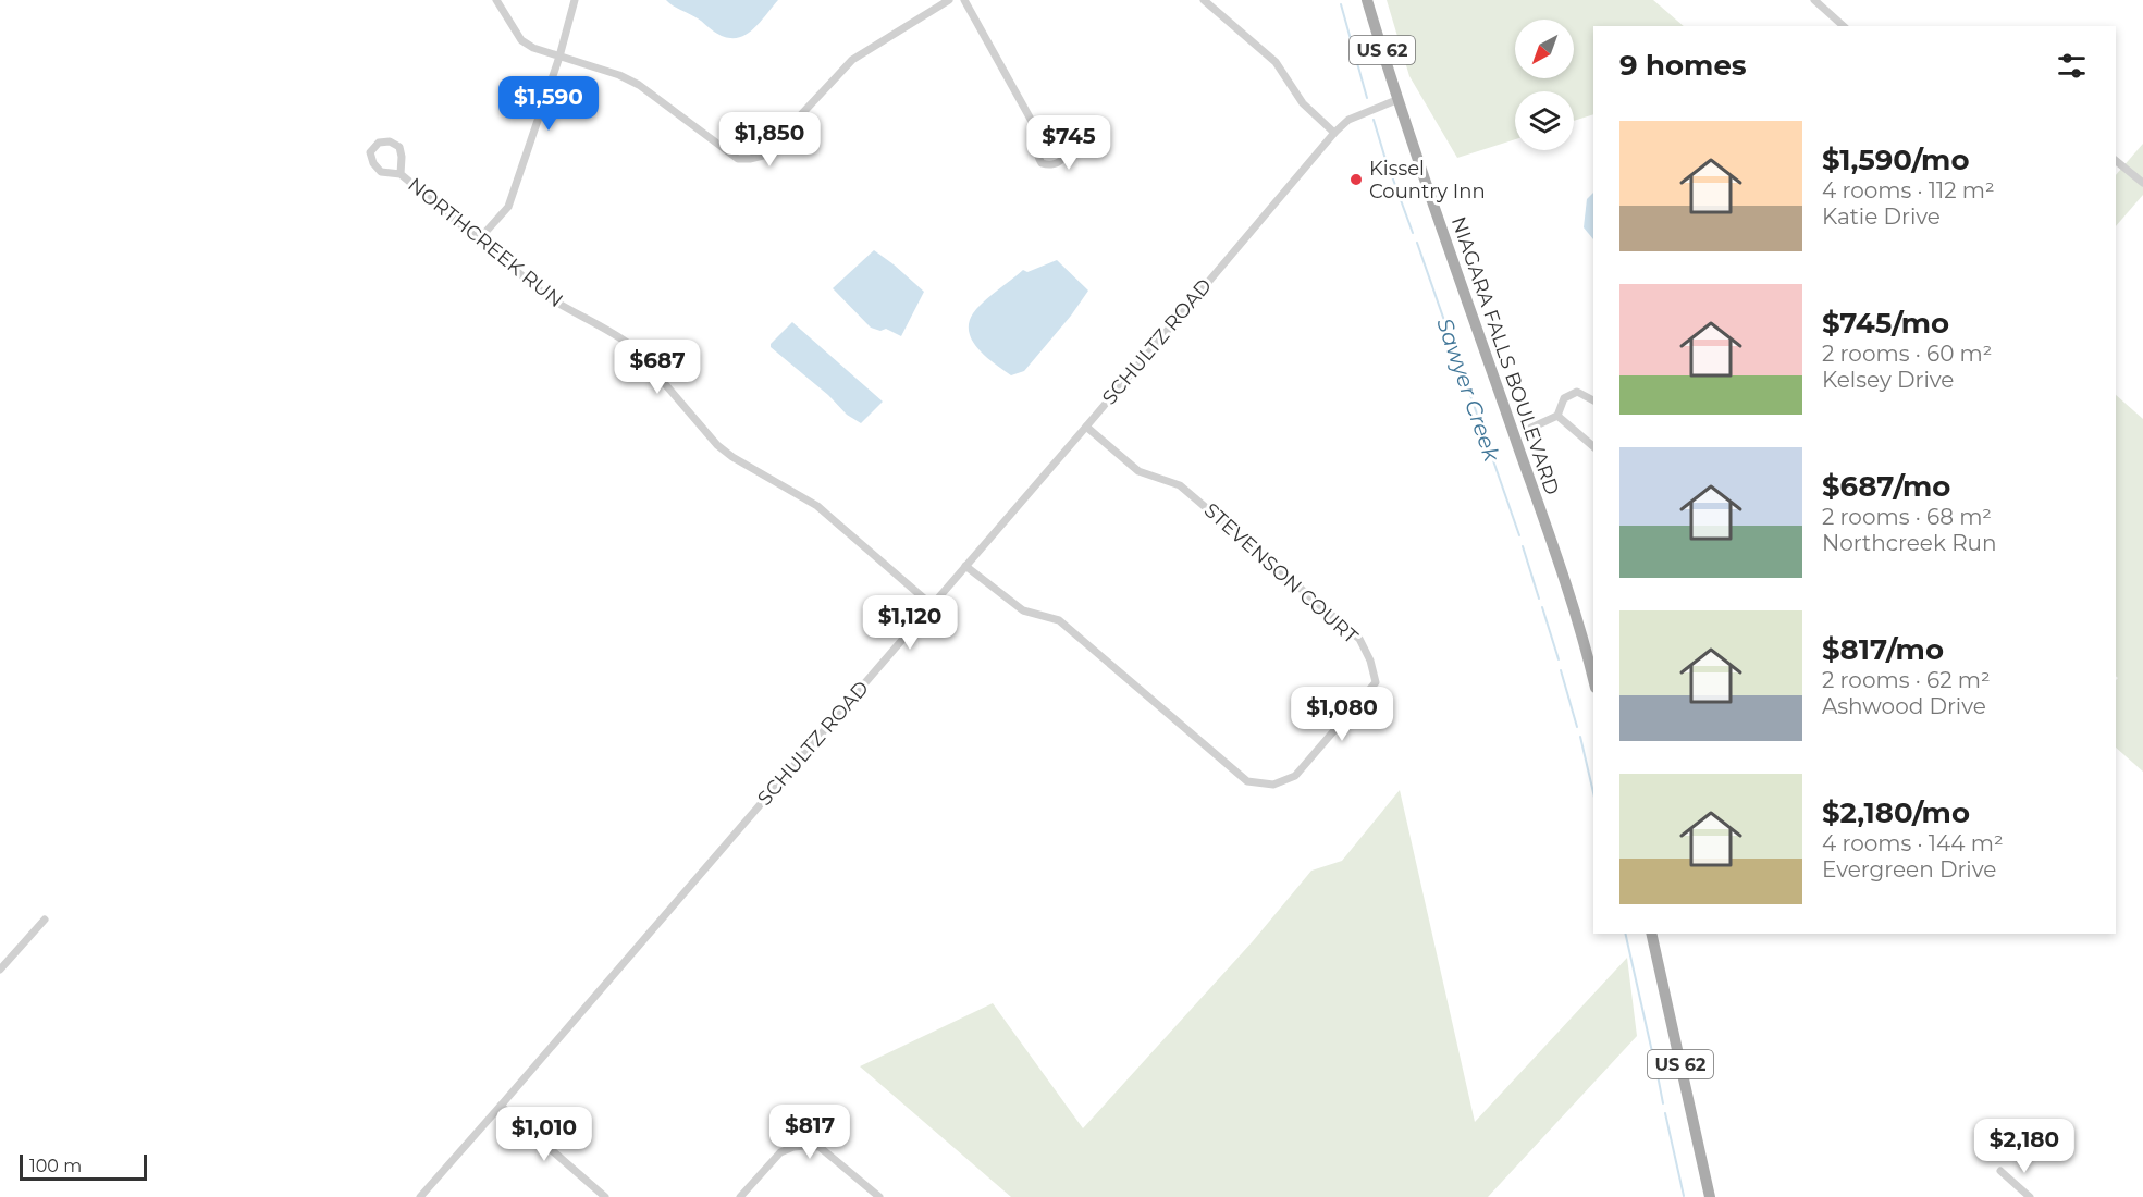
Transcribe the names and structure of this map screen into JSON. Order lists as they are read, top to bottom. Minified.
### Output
{"streets":{"main road":["US 62","NIAGARA FALLS BOULEVARD"],"street":["NORTHCREEK RUN","SCHULTZ ROAD","STEVENSON COURT"]},"crossings":[["NORTHCREEK RUN","SCHULTZ ROAD"],["SCHULTZ ROAD","NIAGARA FALLS BOULEVARD"],["SCHULTZ ROAD","STEVENSON COURT"]],"water":["Sawyer Creek"],"places":["Kissel Country Inn"],"scale_bar":"100 m","north":"bottom left","page":{"heading":"9 homes","price":["$1,590","$1,850","$745","$687","$1,120","$1,080","$817","$1,010","$2,180"],"list":[{"name":"$1,590/mo","note":"4 rooms · 112 m² · Katie Drive"},{"name":"$745/mo","note":"2 rooms · 60 m² · Kelsey Drive"},{"name":"$687/mo","note":"2 rooms · 68 m² · Northcreek Run"},{"name":"$817/mo","note":"2 rooms · 62 m² · Ashwood Drive"},{"name":"$2,180/mo","note":"4 rooms · 144 m² · Evergreen Drive"}],"scale":"100 m"}}
